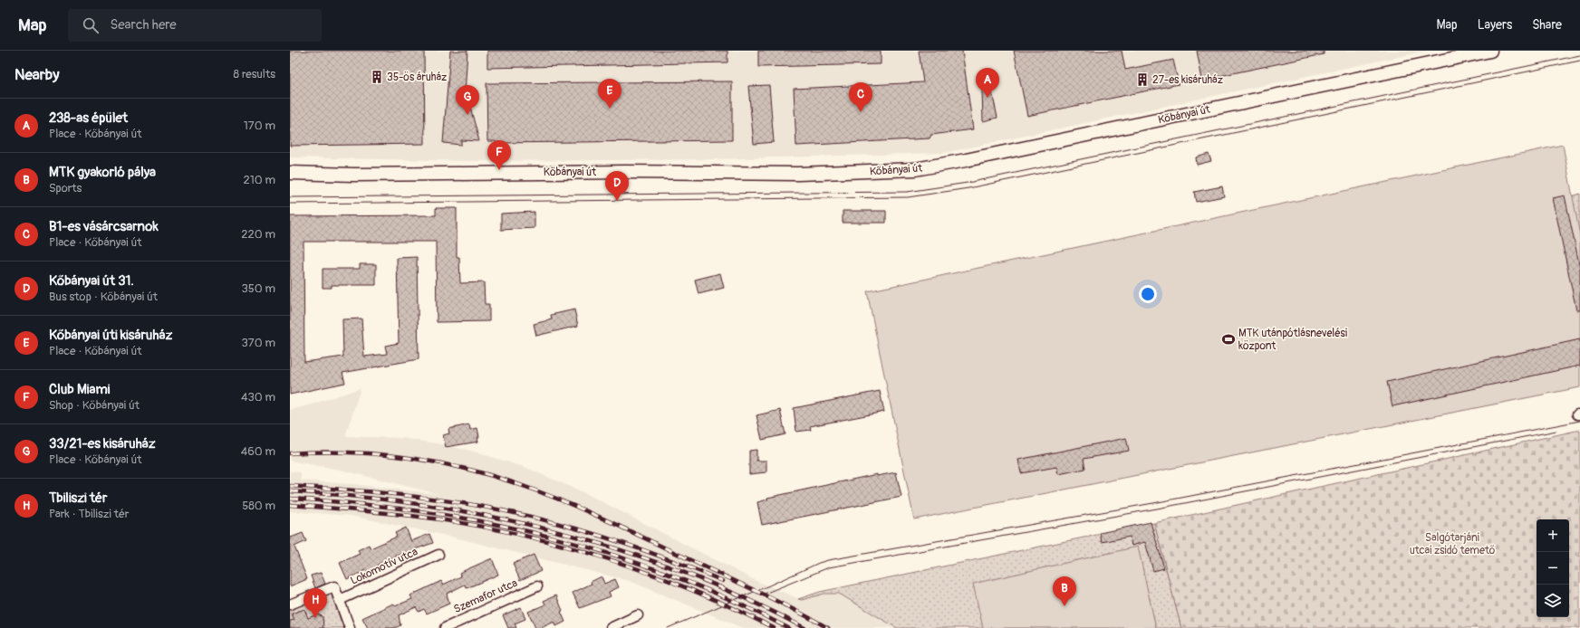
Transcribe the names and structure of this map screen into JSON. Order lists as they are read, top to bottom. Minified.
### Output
{"streets":{"main road":["Kőbányai út"],"street":["Lokomotív utca","Szemafor utca"]},"parks":["Salgótarjáni utcai zsidó temető"],"places":{"building":["35-ös áruház","27-es kisáruház"],"sports":["MTK utánpótlásnevelési központ"]},"page":{"header":"Map","search":"Search here","nav":["Map","Layers","Share"],"heading":["Nearby","8 results"],"pins":["A","E","C","G","F","D","B","H"],"list":[{"mark":"A","name":"238-as épület","note":"Place · Kőbányai út","value":"170 m"},{"mark":"B","name":"MTK gyakorló pálya","note":"Sports","value":"210 m"},{"mark":"C","name":"B1-es vásárcsarnok","note":"Place · Kőbányai út","value":"220 m"},{"mark":"D","name":"Kőbányai út 31.","note":"Bus stop · Kőbányai út","value":"350 m"},{"mark":"E","name":"Kőbányai úti kisáruház","note":"Place · Kőbányai út","value":"370 m"},{"mark":"F","name":"Club Miami","note":"Shop · Kőbányai út","value":"430 m"},{"mark":"G","name":"33/21-es kisáruház","note":"Place · Kőbányai út","value":"460 m"},{"mark":"H","name":"Tbiliszi tér","note":"Park · Tbiliszi tér","value":"580 m"}],"map_buttons":["+","−"]}}
